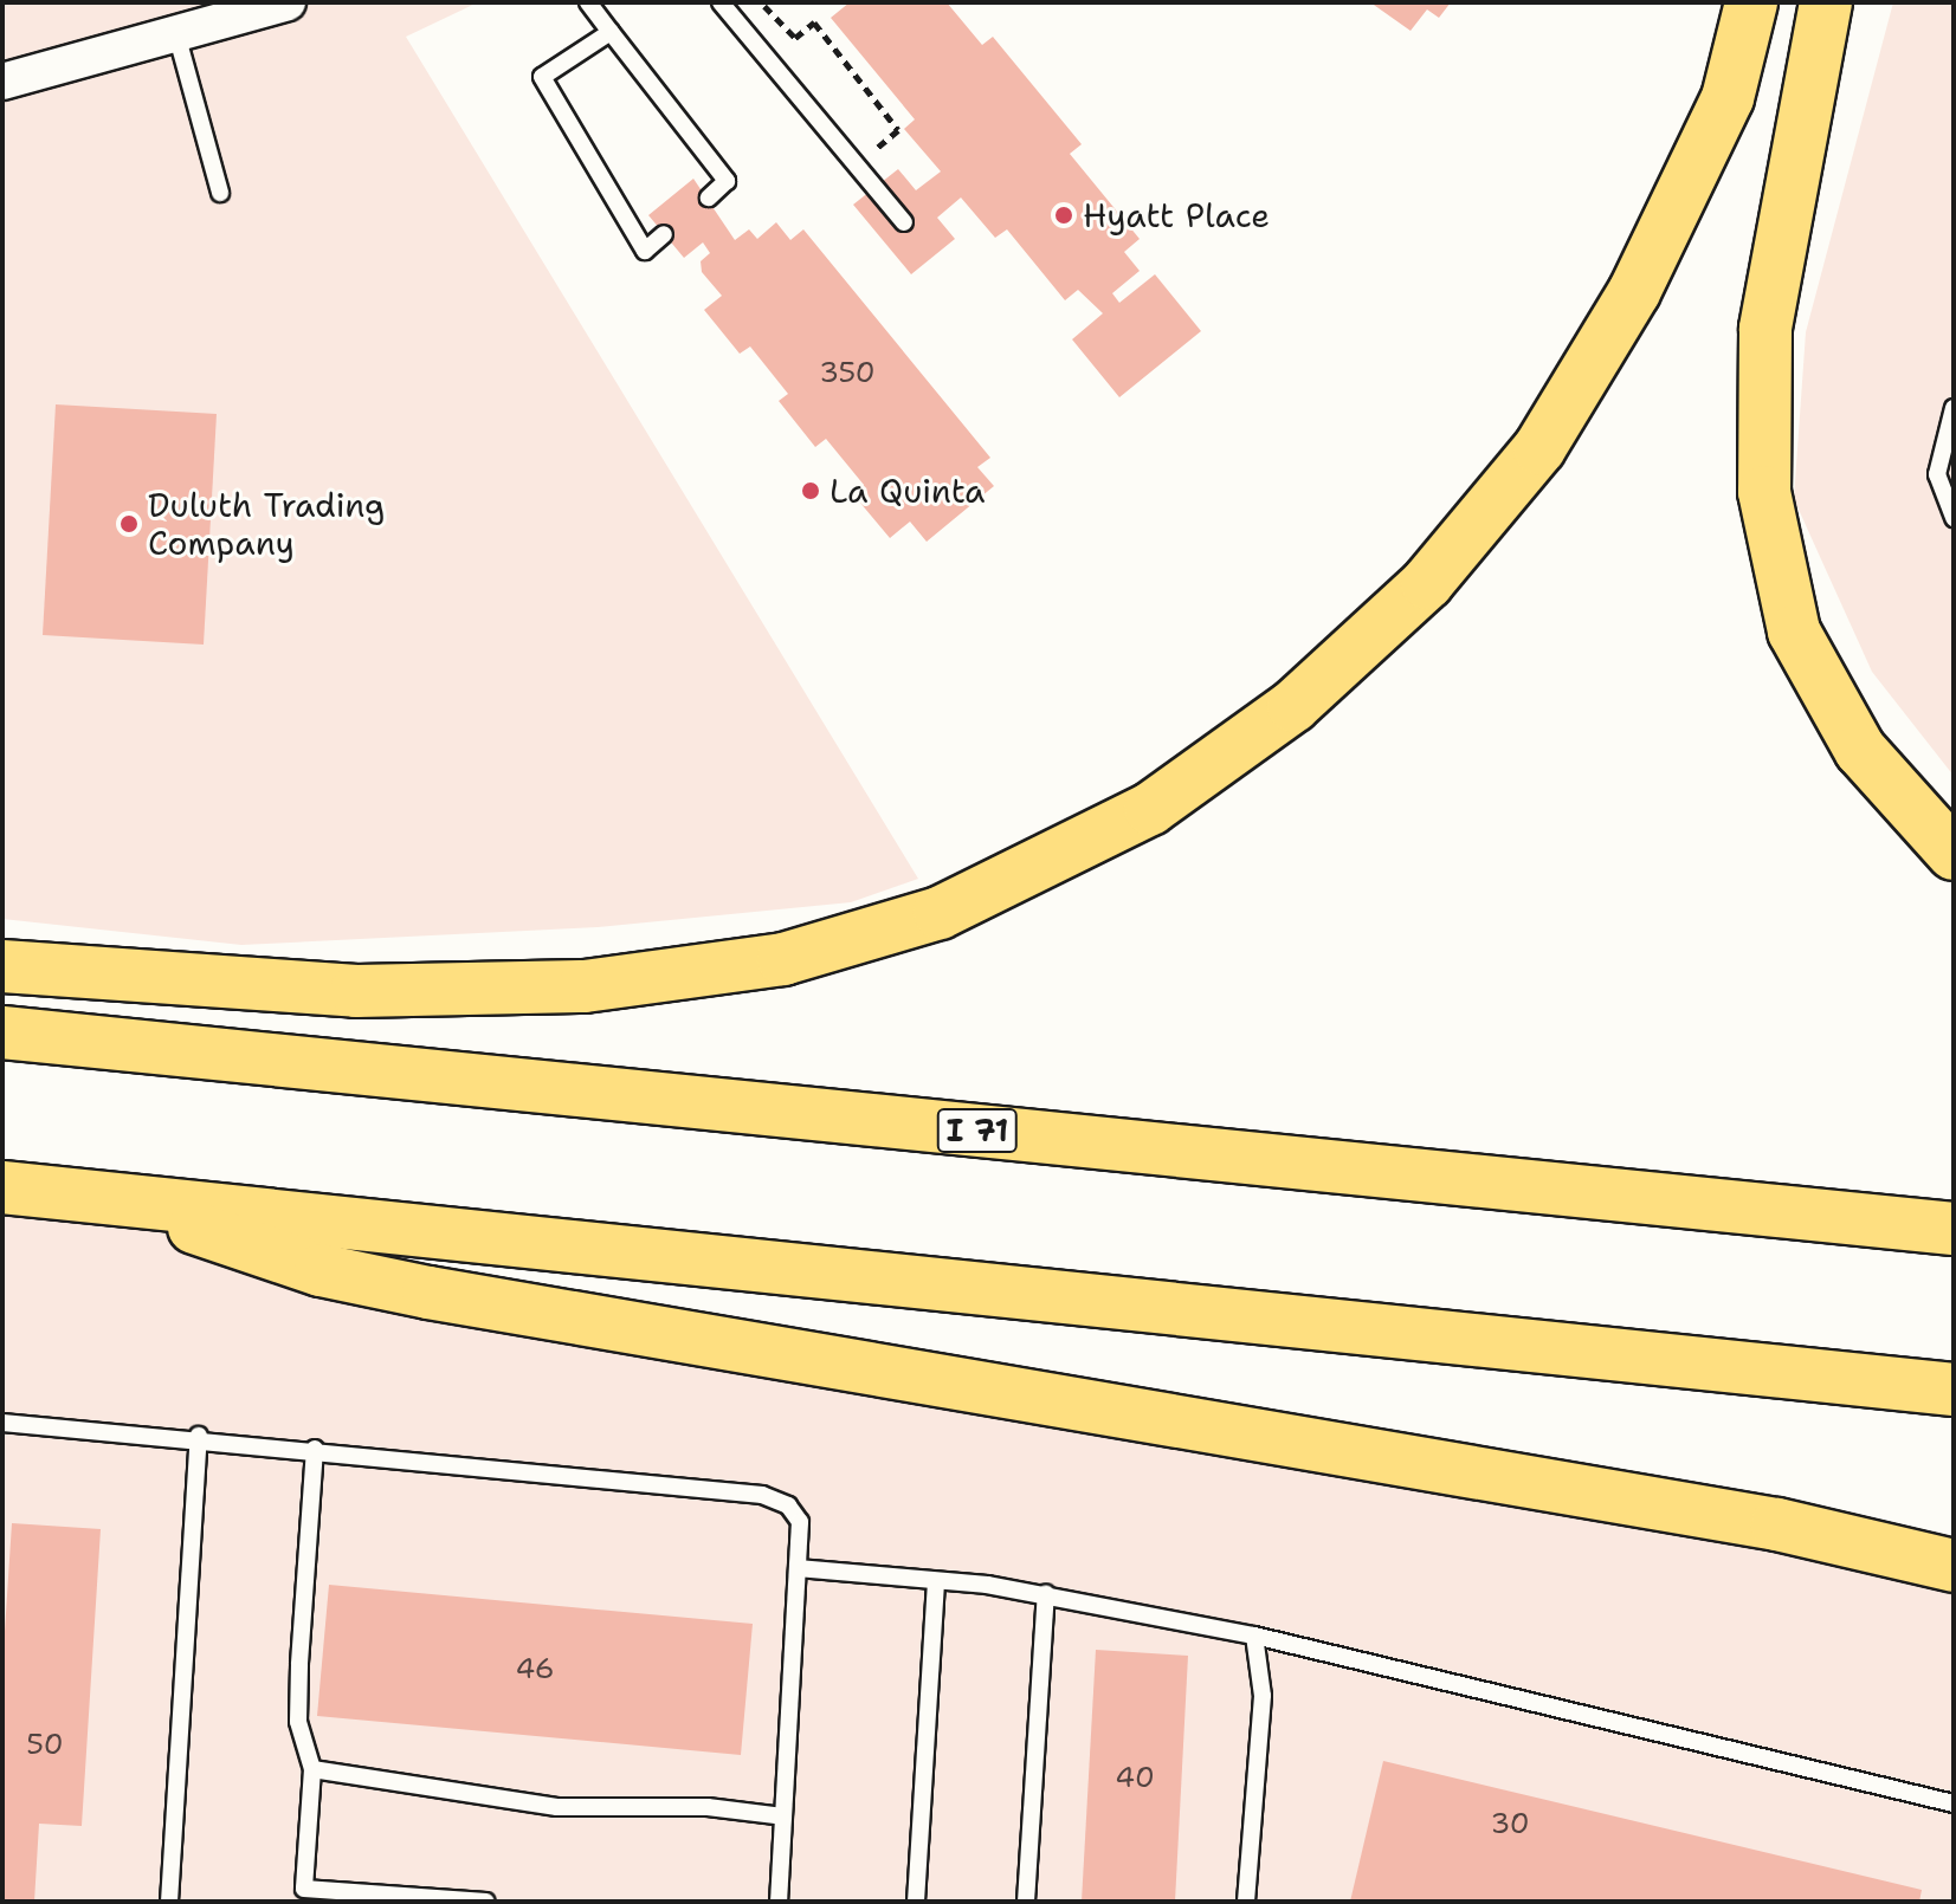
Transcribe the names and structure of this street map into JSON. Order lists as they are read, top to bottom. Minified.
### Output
{"streets":{"highway":["I 71"]},"places":["Hyatt Place","La Quinta","Duluth Trading Company"],"house_numbers":["350","46","50","40","30"]}
